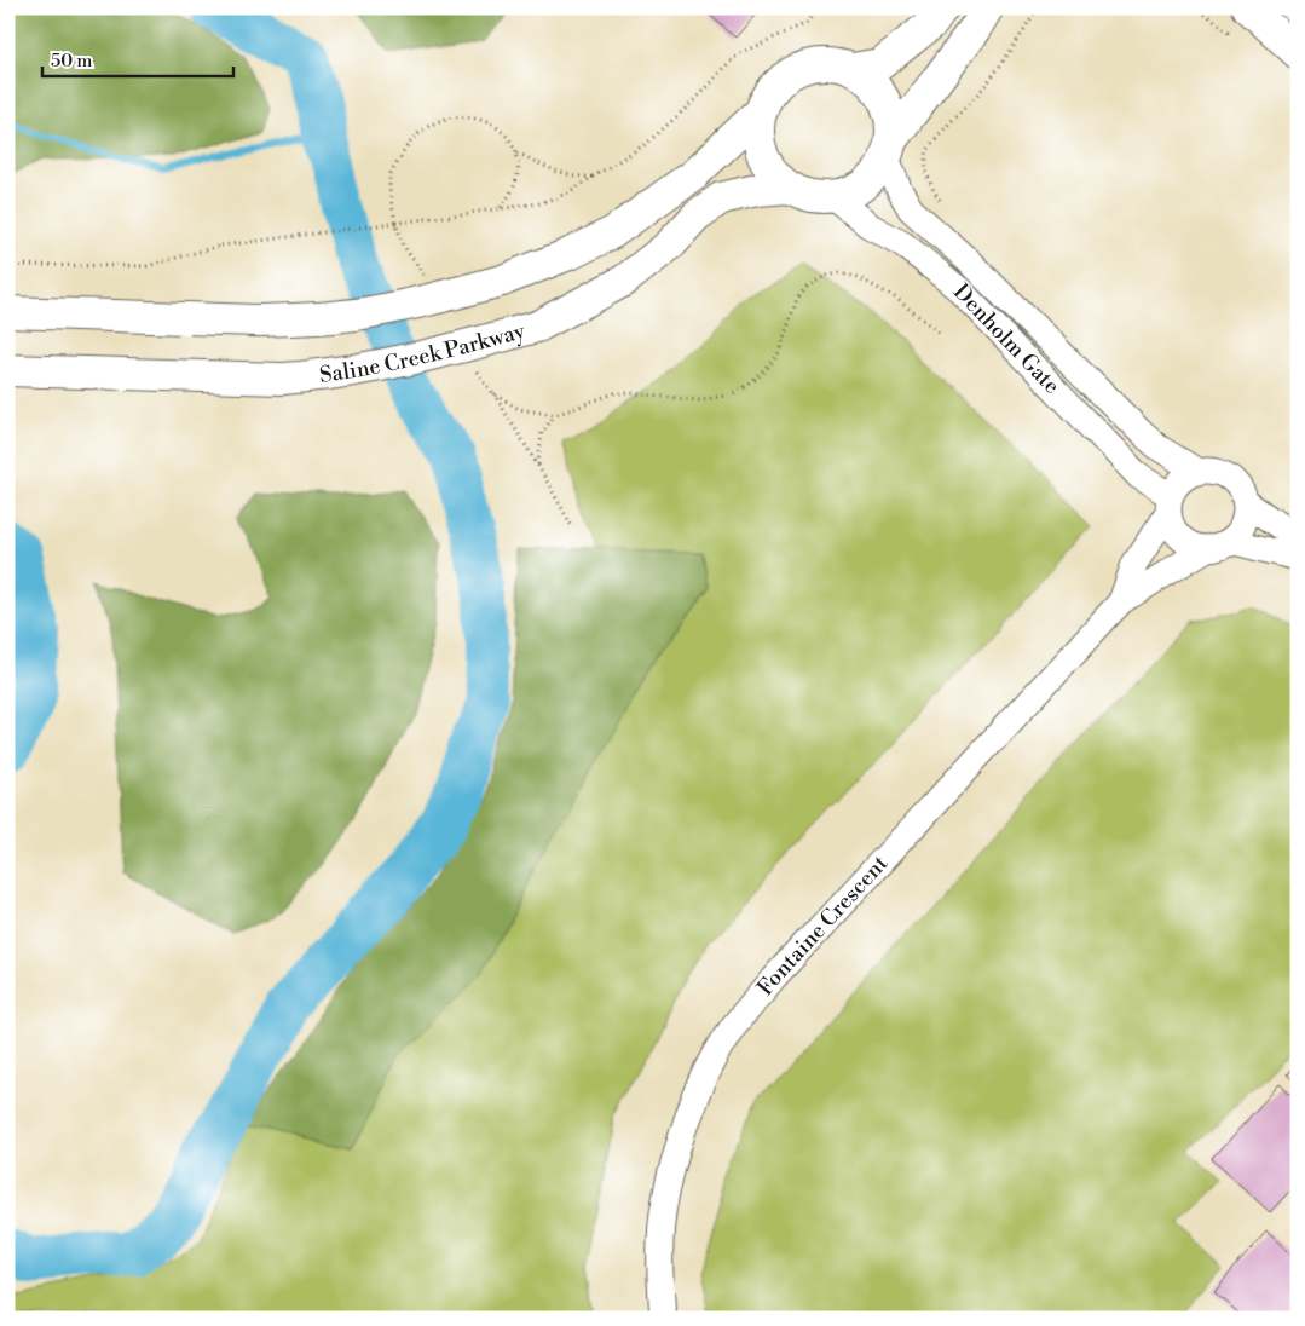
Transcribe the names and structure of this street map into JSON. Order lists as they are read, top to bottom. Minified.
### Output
{"streets":{"main road":["Saline Creek Parkway"],"street":["Denholm Gate","Fontaine Crescent"]},"crossings":[["Denholm Gate","Saline Creek Parkway"],["Denholm Gate","Fontaine Crescent"]],"scale_bar":"50 m"}
